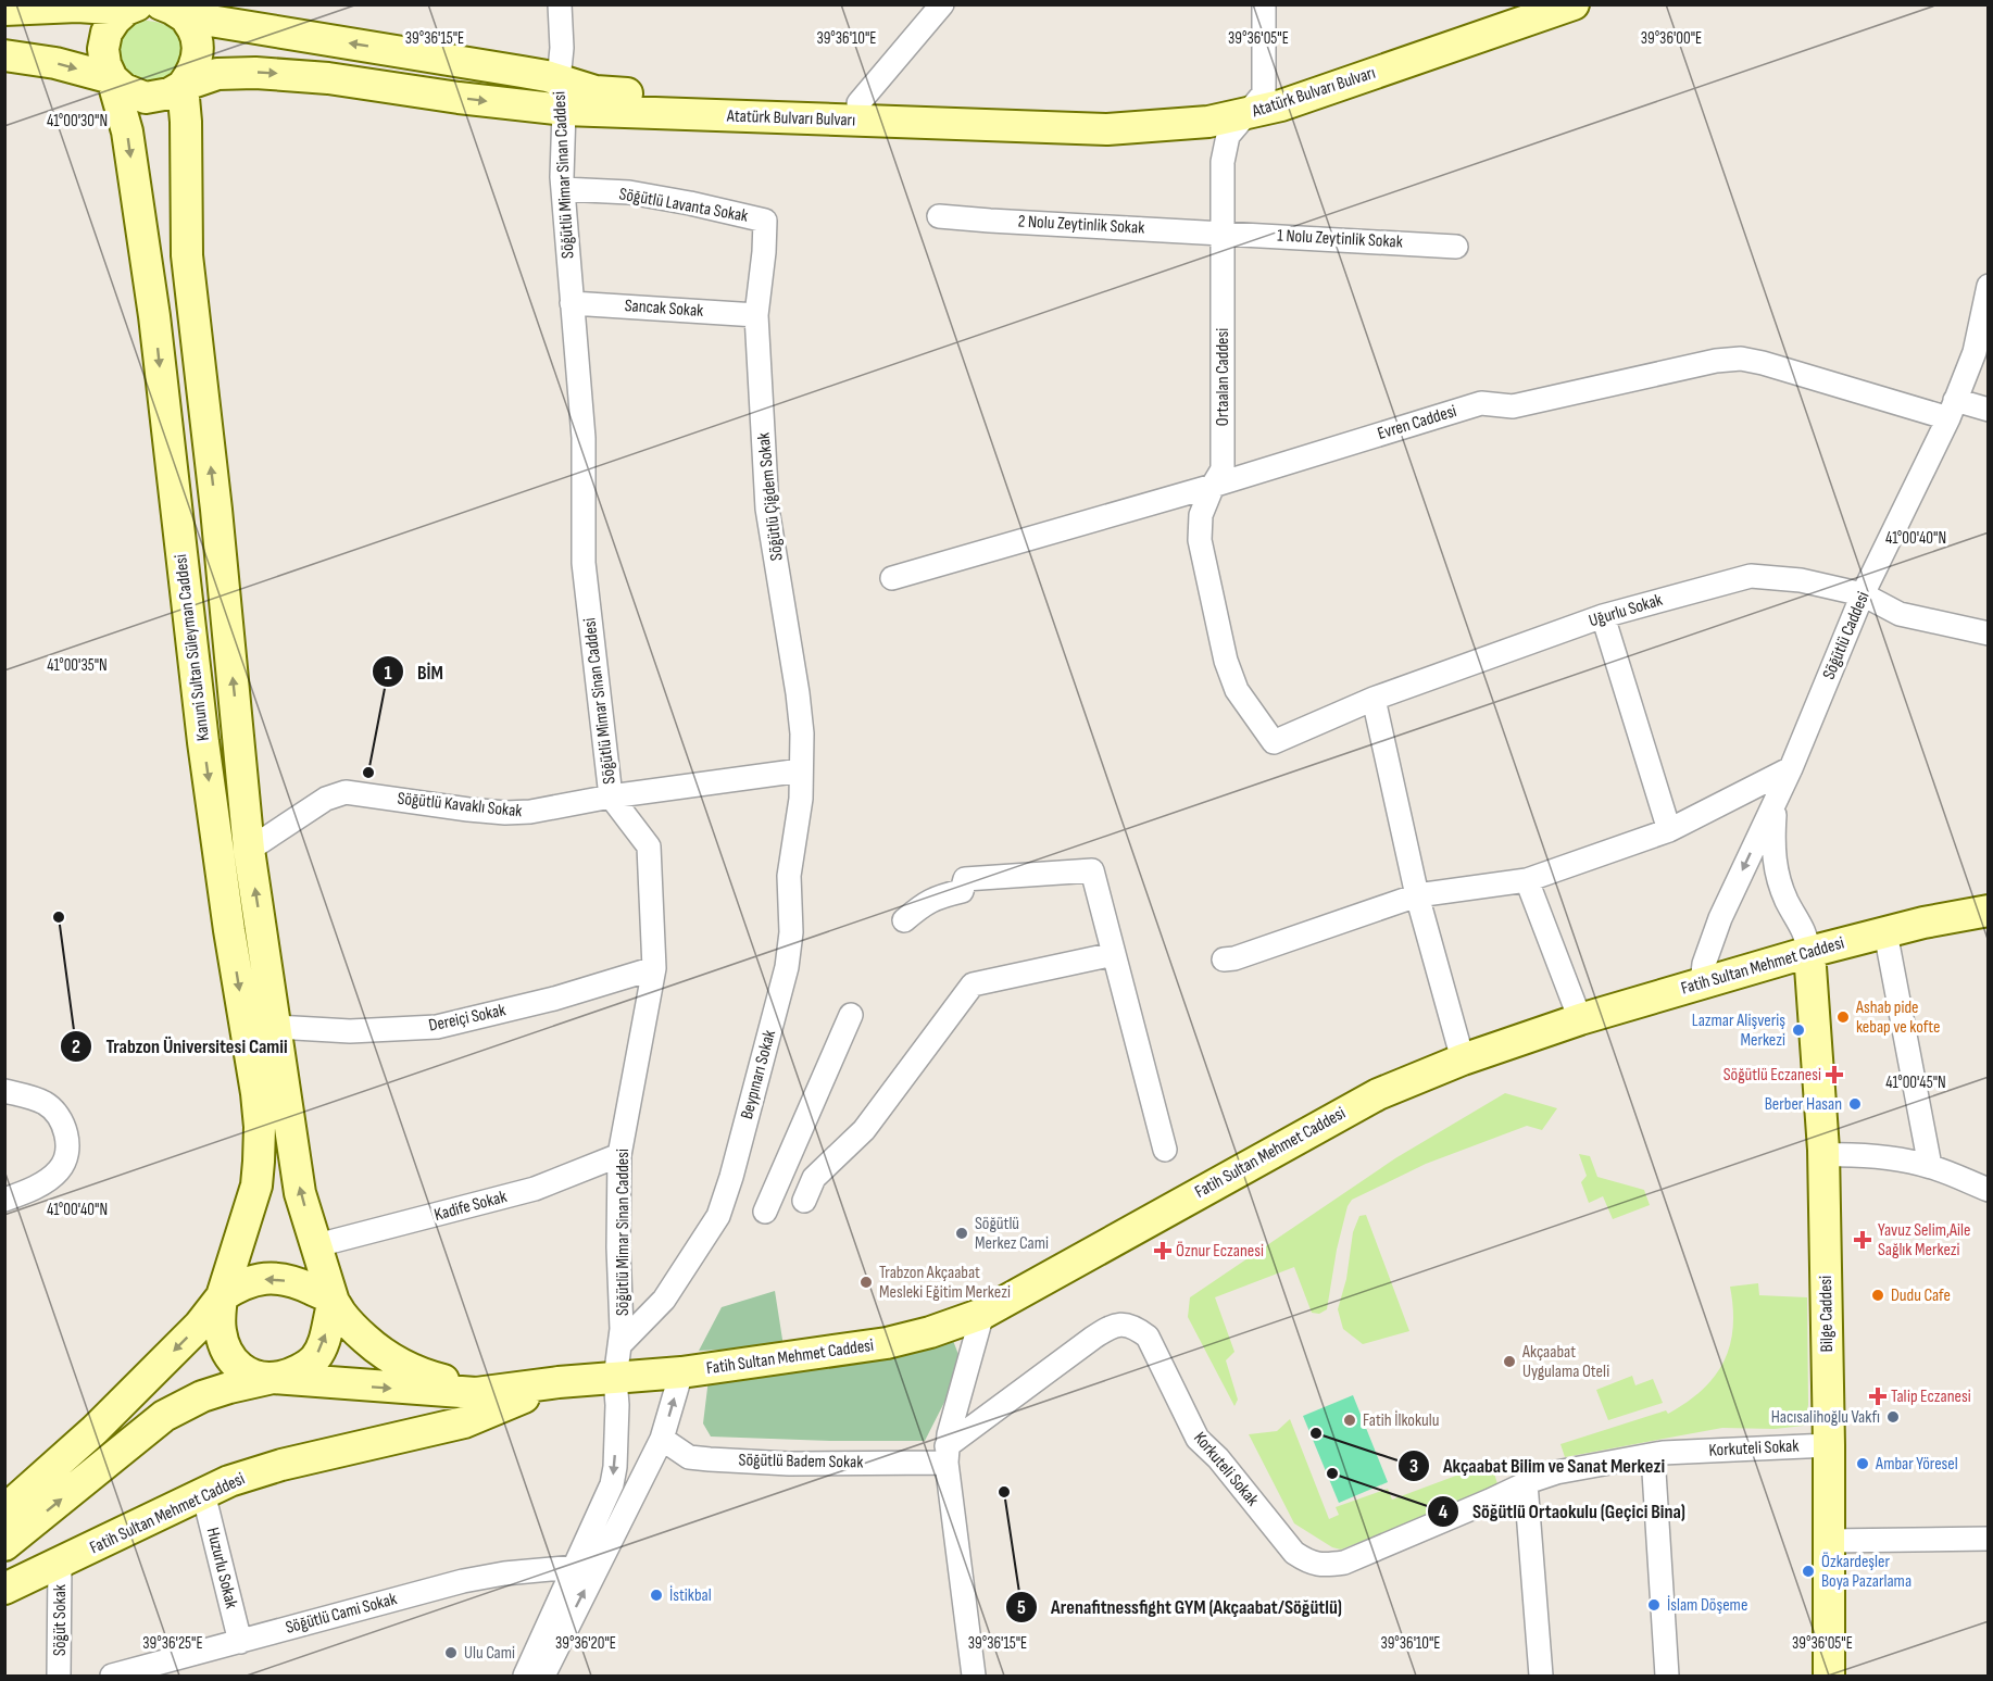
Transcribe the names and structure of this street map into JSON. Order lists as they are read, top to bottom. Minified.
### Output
{"streets":{"street":["Atatürk Bulvarı Bulvarı","Söğütlü Mimar Sinan Caddesi","Söğütlü Lavanta Sokak","2 Nolu Zeytinlik Sokak","1 Nolu Zeytinlik Sokak","Sancak Sokak","Ortaalan Caddesi","Evren Caddesi","Söğütlü Çiğdem Sokak","Uğurlu Sokak","Söğütlü Caddesi","Kanuni Sultan Süleyman Caddesi","Söğütlü Kavaklı Sokak","Fatih Sultan Mehmet Caddesi","Dereiçi Sokak","Beypınarı Sokak","Kadife Sokak","Bilge Caddesi","Korkuteli Sokak","Söğütlü Badem Sokak","Huzurlu Sokak","Söğütlü Cami Sokak","Söğüt Sokak"]},"crossings":[["Atatürk Bulvarı Bulvarı","Söğütlü Mimar Sinan Caddesi"],["Atatürk Bulvarı Bulvarı","Ortaalan Caddesi"],["Atatürk Bulvarı Bulvarı","Kanuni Sultan Süleyman Caddesi"],["Söğütlü Mimar Sinan Caddesi","Söğütlü Lavanta Sokak"],["Söğütlü Mimar Sinan Caddesi","Sancak Sokak"],["Söğütlü Mimar Sinan Caddesi","Söğütlü Kavaklı Sokak"],["Söğütlü Mimar Sinan Caddesi","Fatih Sultan Mehmet Caddesi"],["Söğütlü Mimar Sinan Caddesi","Dereiçi Sokak"],["Söğütlü Mimar Sinan Caddesi","Beypınarı Sokak"],["Söğütlü Mimar Sinan Caddesi","Kadife Sokak"],["Söğütlü Mimar Sinan Caddesi","Söğütlü Cami Sokak"],["Söğütlü Lavanta Sokak","Söğütlü Çiğdem Sokak"],["2 Nolu Zeytinlik Sokak","1 Nolu Zeytinlik Sokak"],["2 Nolu Zeytinlik Sokak","Ortaalan Caddesi"],["1 Nolu Zeytinlik Sokak","Ortaalan Caddesi"],["Sancak Sokak","Söğütlü Çiğdem Sokak"],["Ortaalan Caddesi","Evren Caddesi"],["Ortaalan Caddesi","Uğurlu Sokak"],["Evren Caddesi","Söğütlü Caddesi"],["Söğütlü Çiğdem Sokak","Söğütlü Kavaklı Sokak"],["Söğütlü Çiğdem Sokak","Beypınarı Sokak"],["Uğurlu Sokak","Söğütlü Caddesi"],["Söğütlü Caddesi","Fatih Sultan Mehmet Caddesi"],["Kanuni Sultan Süleyman Caddesi","Söğütlü Kavaklı Sokak"],["Kanuni Sultan Süleyman Caddesi","Fatih Sultan Mehmet Caddesi"],["Kanuni Sultan Süleyman Caddesi","Dereiçi Sokak"],["Kanuni Sultan Süleyman Caddesi","Kadife Sokak"],["Söğütlü Kavaklı Sokak","Beypınarı Sokak"],["Fatih Sultan Mehmet Caddesi","Bilge Caddesi"],["Fatih Sultan Mehmet Caddesi","Huzurlu Sokak"],["Fatih Sultan Mehmet Caddesi","Söğüt Sokak"],["Bilge Caddesi","Korkuteli Sokak"],["Korkuteli Sokak","Söğütlü Badem Sokak"],["Huzurlu Sokak","Söğütlü Cami Sokak"]],"places":{"other":["BİM","Trabzon Üniversitesi Camii","Ashab pide kebap ve kofte","Lazmar Alişveriş Merkezi","Berber Hasan","Söğütlü Merkez Cami","Trabzon Akçaabat Mesleki Eğitim Merkezi","Dudu Cafe","Akçaabat Uygulama Oteli","Hacısalihoğlu Vakfı","Fatih İlkokulu","Akçaabat Bilim ve Sanat Merkezi","Ambar Yöresel","Söğütlü Ortaokulu (Geçici Bina)","Arenafitnessfight GYM (Akçaabat/Söğütlü)","Özkardeşler Boya Pazarlama","İstikbal","İslam Döşeme","Ulu Cami"],"health":["Söğütlü Eczanesi","Yavuz Selim,Aile Sağlık Merkezi","Öznur Eczanesi","Talip Eczanesi"]},"coordinates":["39°36'15\"E","39°36'10\"E","39°36'05\"E","39°36'00\"E","41°00'30\"N","41°00'40\"N","41°00'35\"N","41°00'45\"N","39°36'25\"E","39°36'20\"E"]}
